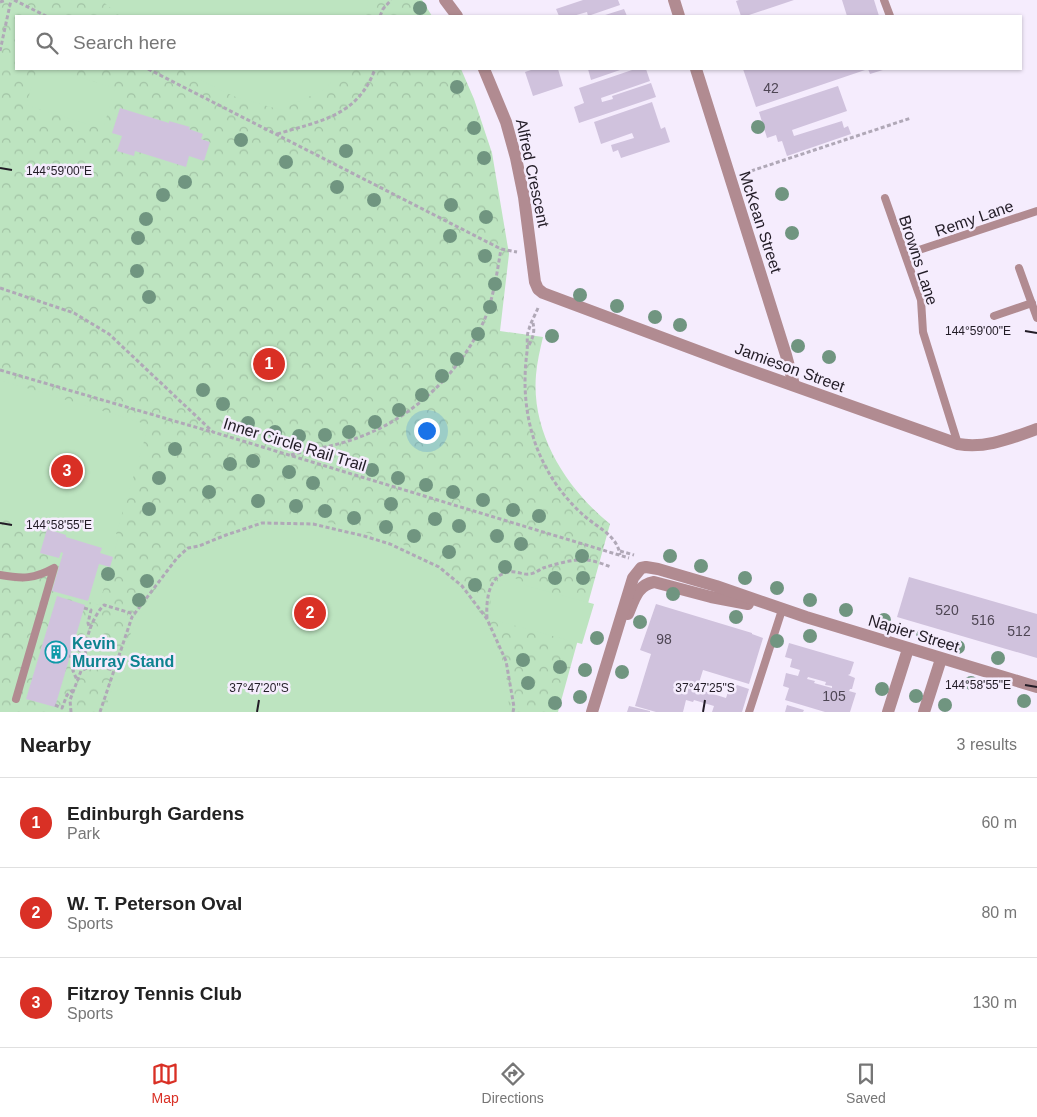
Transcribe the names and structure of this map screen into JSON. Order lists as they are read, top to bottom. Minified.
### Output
{"streets":{"street":["Alfred Crescent","McKean Street","Jamieson Street","Napier Street"],"lane":["Remy Lane","Browns Lane"],"path":["Inner Circle Rail Trail"]},"crossings":[["Alfred Crescent","Jamieson Street"],["McKean Street","Jamieson Street"],["Browns Lane","Jamieson Street"]],"places":{"building":["Kevin Murray Stand"]},"house_numbers":["42","520","516","512","98","105"],"page":{"search":"Search here","pins":["1","3","2"],"heading":["Nearby","3 results"],"list":[{"mark":"1","name":"Edinburgh Gardens","note":"Park","value":"60 m"},{"mark":"2","name":"W. T. Peterson Oval","note":"Sports","value":"80 m"},{"mark":"3","name":"Fitzroy Tennis Club","note":"Sports","value":"130 m"}],"nav":["Map","Directions","Saved"]},"coordinates":["144°59'00\"E","144°58'55\"E","37°47'20\"S","37°47'25\"S"]}
